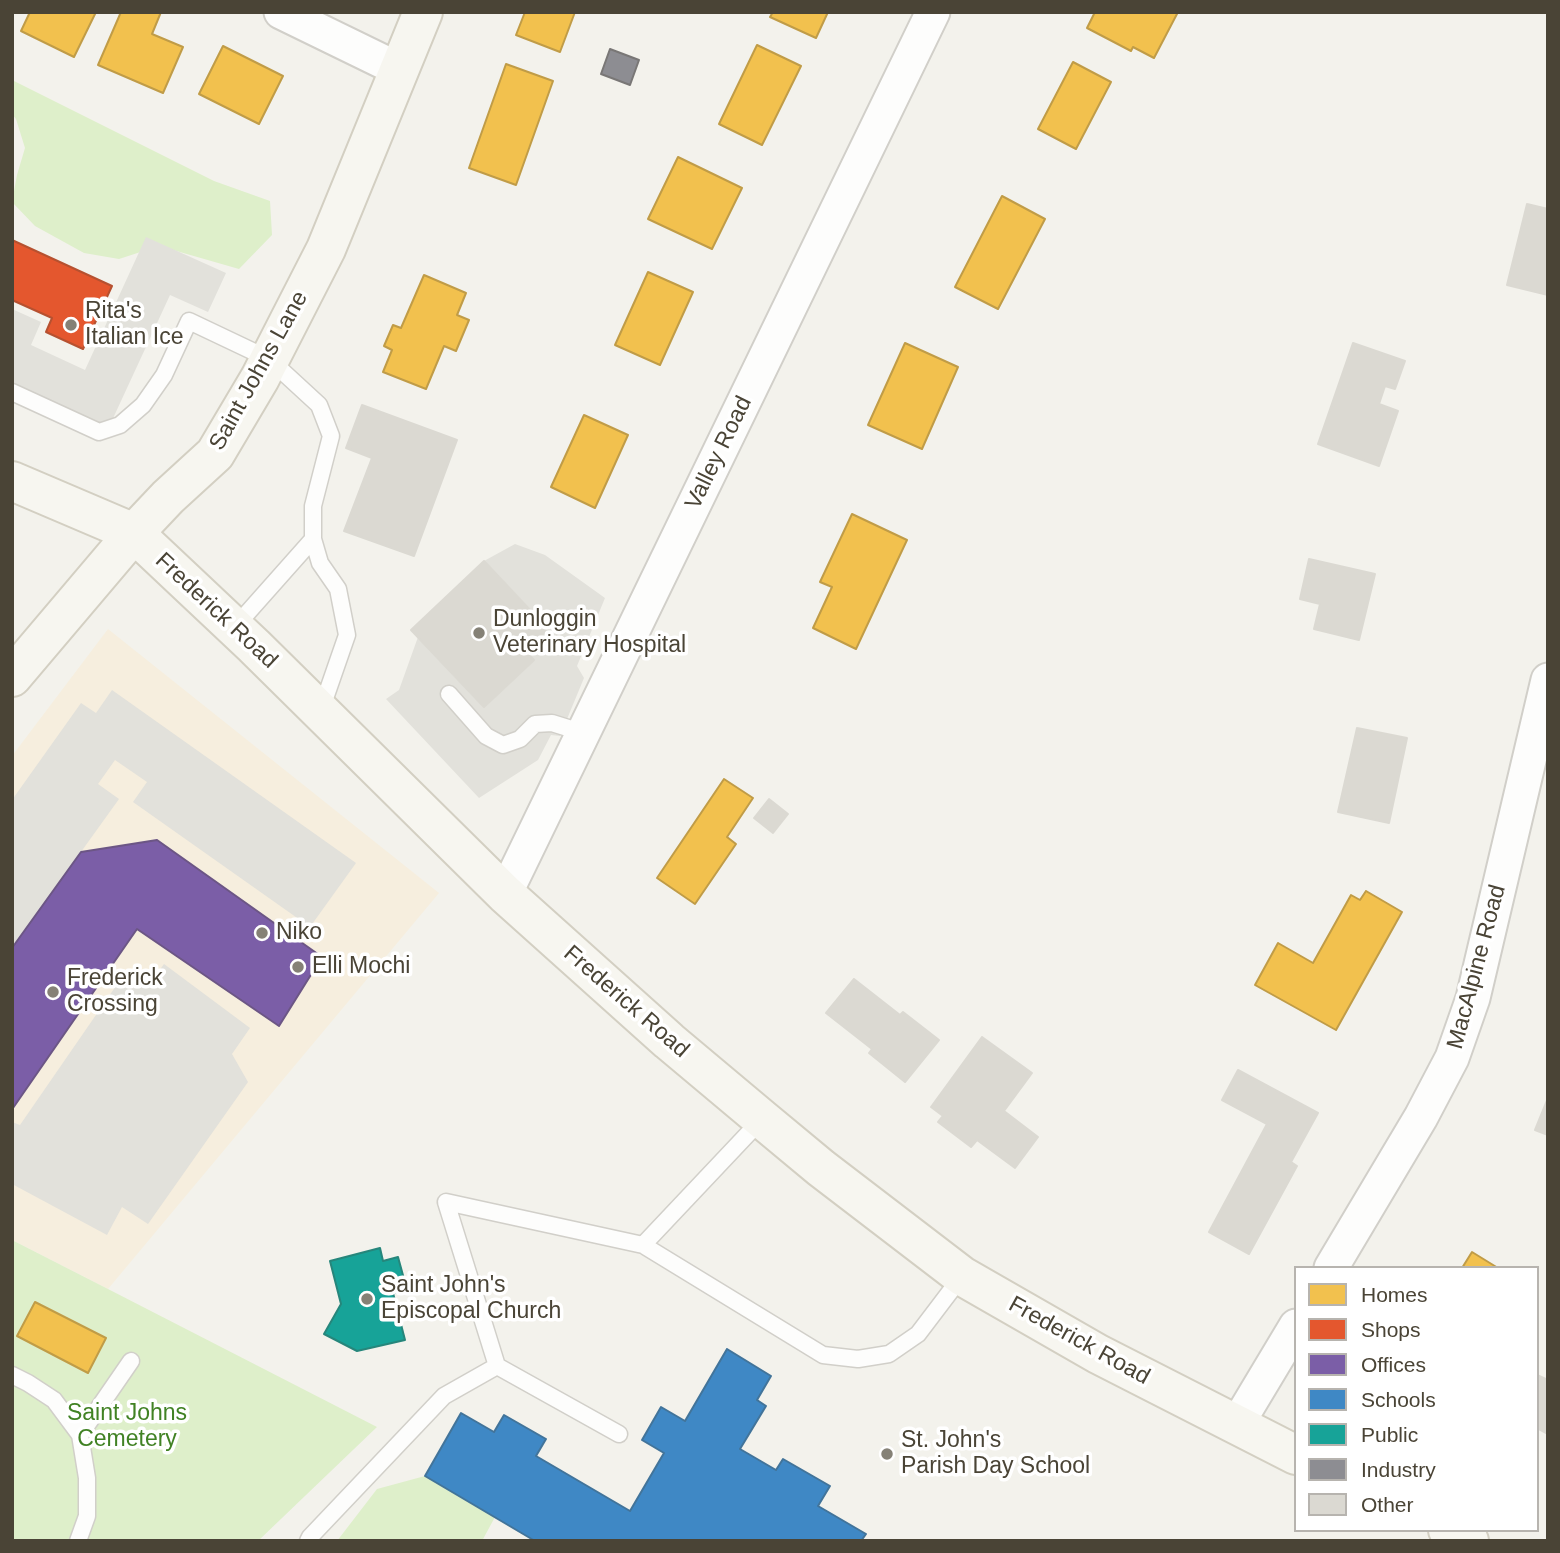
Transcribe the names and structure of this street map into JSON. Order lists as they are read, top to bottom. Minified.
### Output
{"streets":{"main road":["Saint Johns Lane","Frederick Road"],"street":["Valley Road","MacAlpine Road"]},"crossings":[["Saint Johns Lane","Frederick Road"],["Valley Road","Frederick Road"]],"parks":["Saint Johns Cemetery"],"places":["Rita's Italian Ice","Dunloggin Veterinary Hospital","Niko","Elli Mochi","Frederick Crossing","Saint John's Episcopal Church","St. John's Parish Day School"],"legend":["Homes","Shops","Offices","Schools","Public","Industry","Other"]}
